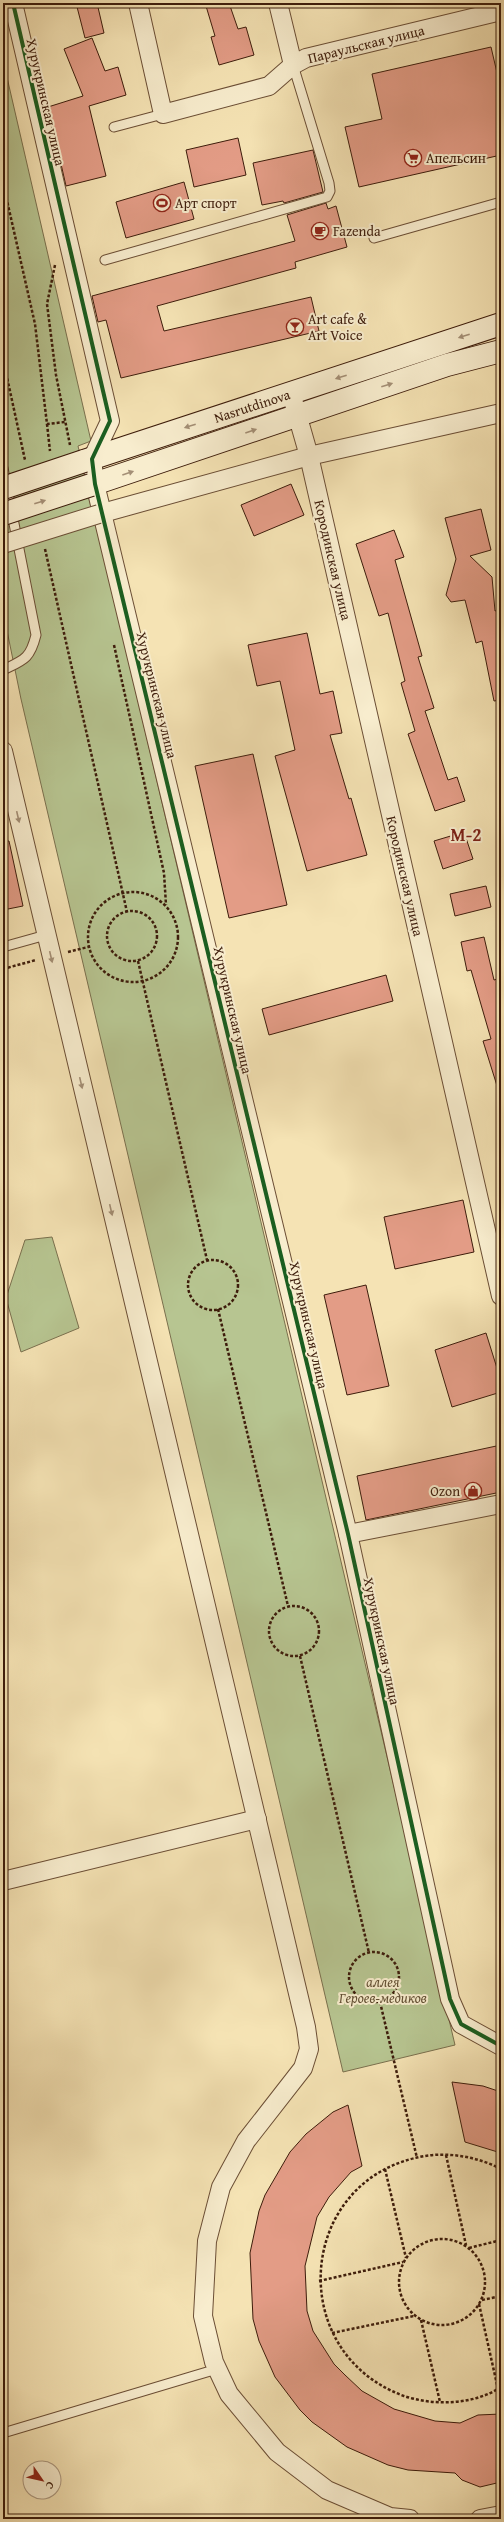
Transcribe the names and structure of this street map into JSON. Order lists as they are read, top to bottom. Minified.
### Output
{"streets":{"main road":["Nasrutdinova"],"street":["Параульская улица","Хурукринская улица","Кородинская улица"]},"crossings":[["Хурукринская улица","Nasrutdinova"],["Nasrutdinova","Кородинская улица"]],"districts":["М-2"],"parks":["аллея Героев-медиков"],"places":{"supermarket":["Апельсин"],"sports":["Арт спорт"],"cafe":["Fazenda"],"bar":["Art cafe & Art Voice"],"shop":["Ozon"]},"north":"bottom right"}
